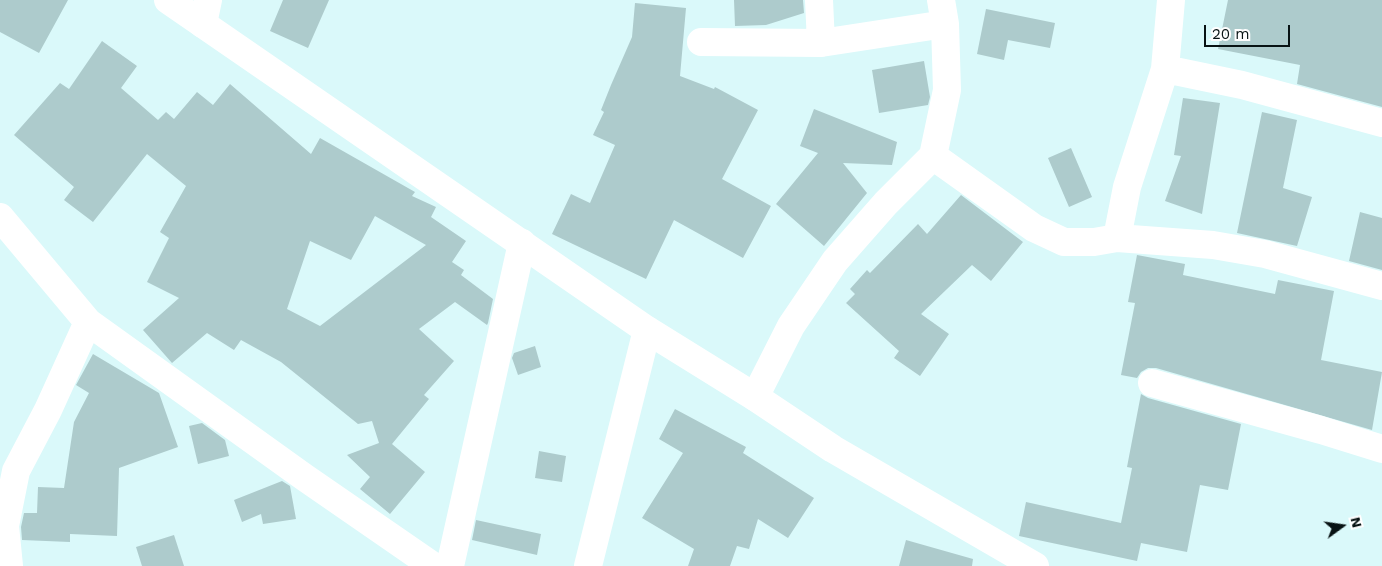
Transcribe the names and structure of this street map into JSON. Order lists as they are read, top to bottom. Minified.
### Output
{"scale_bar":"20 m","north":"right"}
